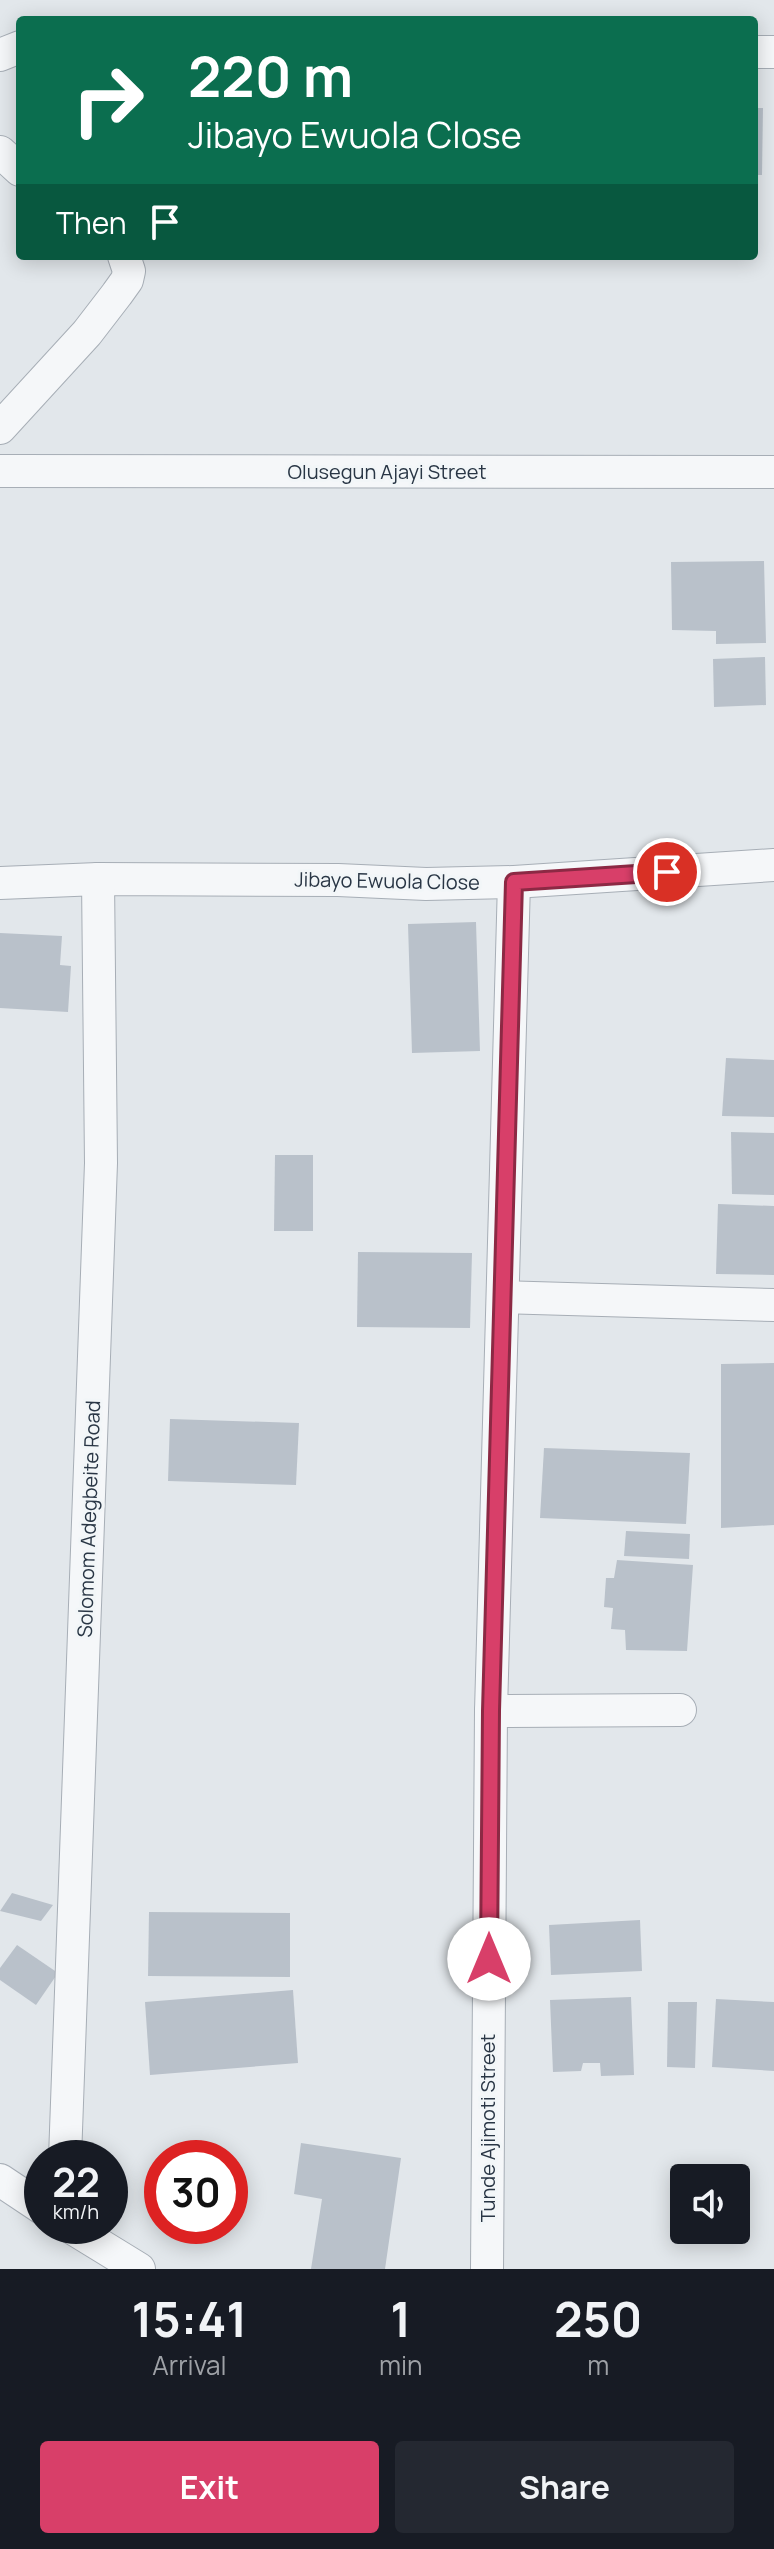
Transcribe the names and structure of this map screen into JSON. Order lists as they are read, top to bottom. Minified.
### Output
{"streets":{"street":["Olusegun Ajayi Street","Jibayo Ewuola Close","Solomom Adegbeite Road","Tunde Ajimoti Street"]},"crossings":[["Jibayo Ewuola Close","Solomom Adegbeite Road"],["Jibayo Ewuola Close","Tunde Ajimoti Street"]],"page":{"turn":["220 m","Jibayo Ewuola Close"],"then":"Then","speed":"22 km/h","limit":"30","eta":["15:41","Arrival","1","min","250","m"],"buttons":["Exit","Share"]}}
